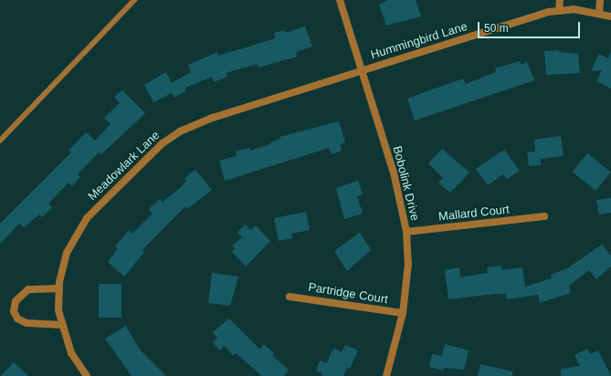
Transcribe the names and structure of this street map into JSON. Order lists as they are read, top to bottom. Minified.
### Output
{"streets":{"street":["Hummingbird Lane","Meadowlark Lane","Bobolink Drive","Mallard Court","Partridge Court"]},"crossings":[["Hummingbird Lane","Meadowlark Lane"],["Hummingbird Lane","Bobolink Drive"],["Meadowlark Lane","Bobolink Drive"],["Bobolink Drive","Mallard Court"],["Bobolink Drive","Partridge Court"]],"scale_bar":"50 m"}
